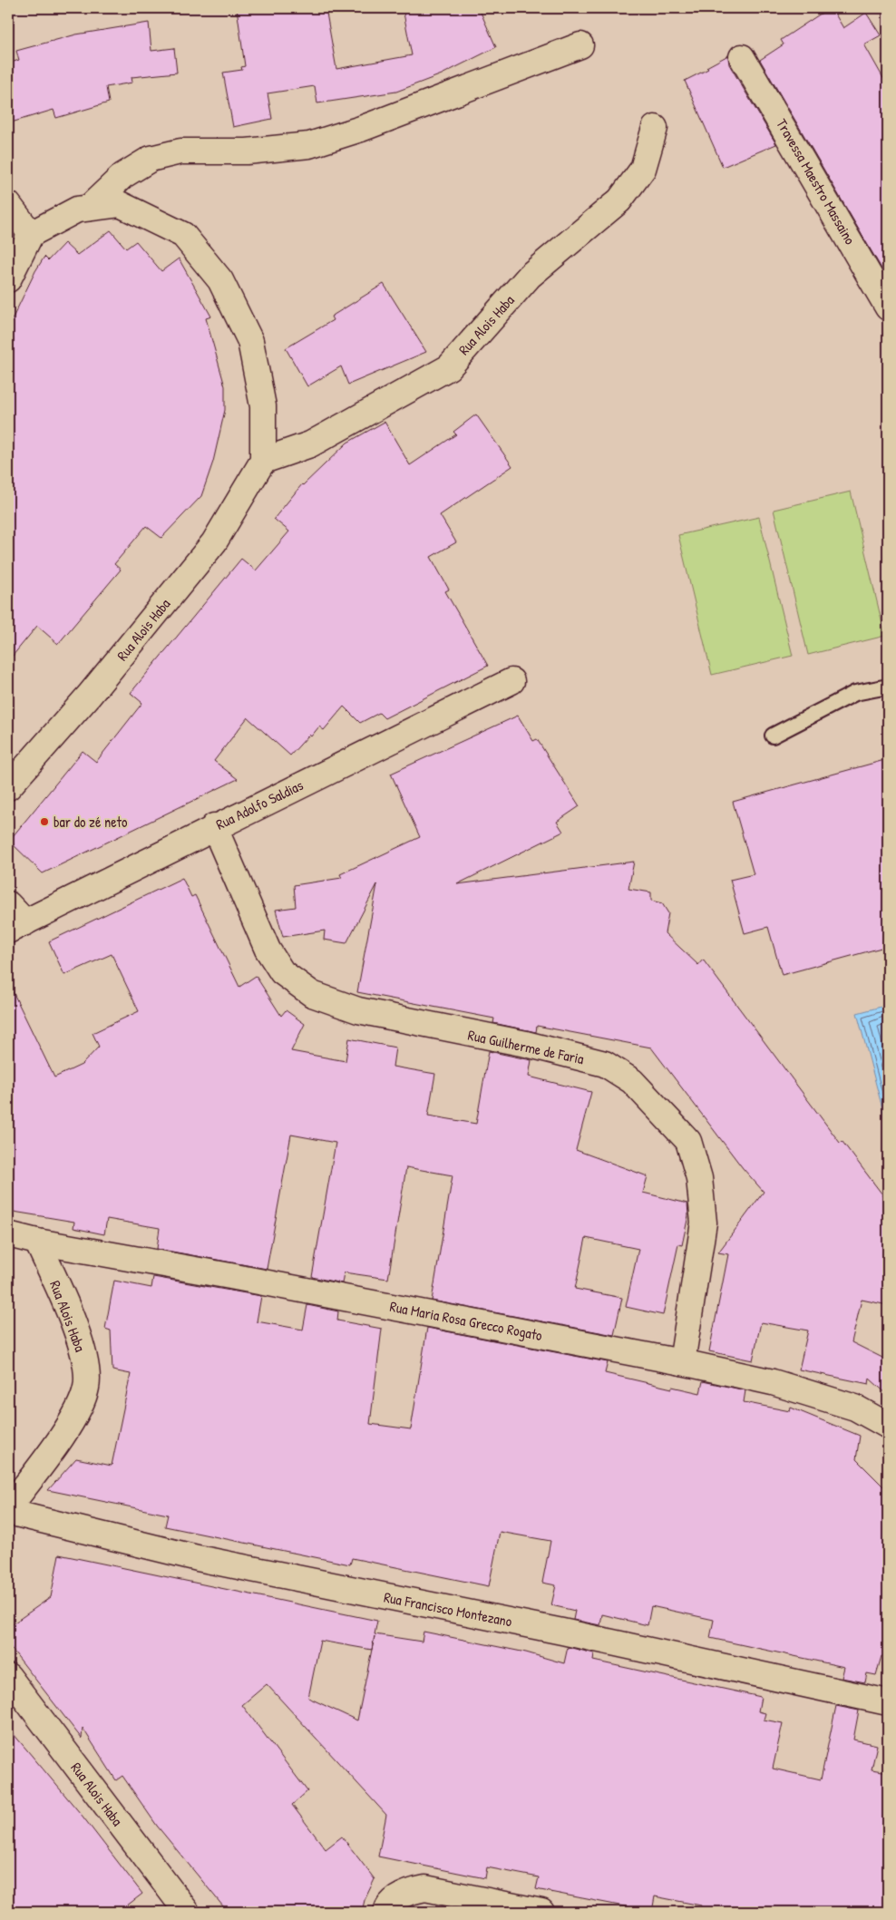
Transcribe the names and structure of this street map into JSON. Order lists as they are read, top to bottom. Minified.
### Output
{"streets":{"street":["Travessa Maestro Massaino","Rua Alois Haba","Rua Adolfo Saldias","Rua Guilherme de Faria","Rua Maria Rosa Grecco Rogato","Rua Francisco Montezano"]},"crossings":[["Rua Alois Haba","Rua Maria Rosa Grecco Rogato"],["Rua Alois Haba","Rua Francisco Montezano"],["Rua Adolfo Saldias","Rua Guilherme de Faria"],["Rua Guilherme de Faria","Rua Maria Rosa Grecco Rogato"]],"places":["bar do zé neto"]}
